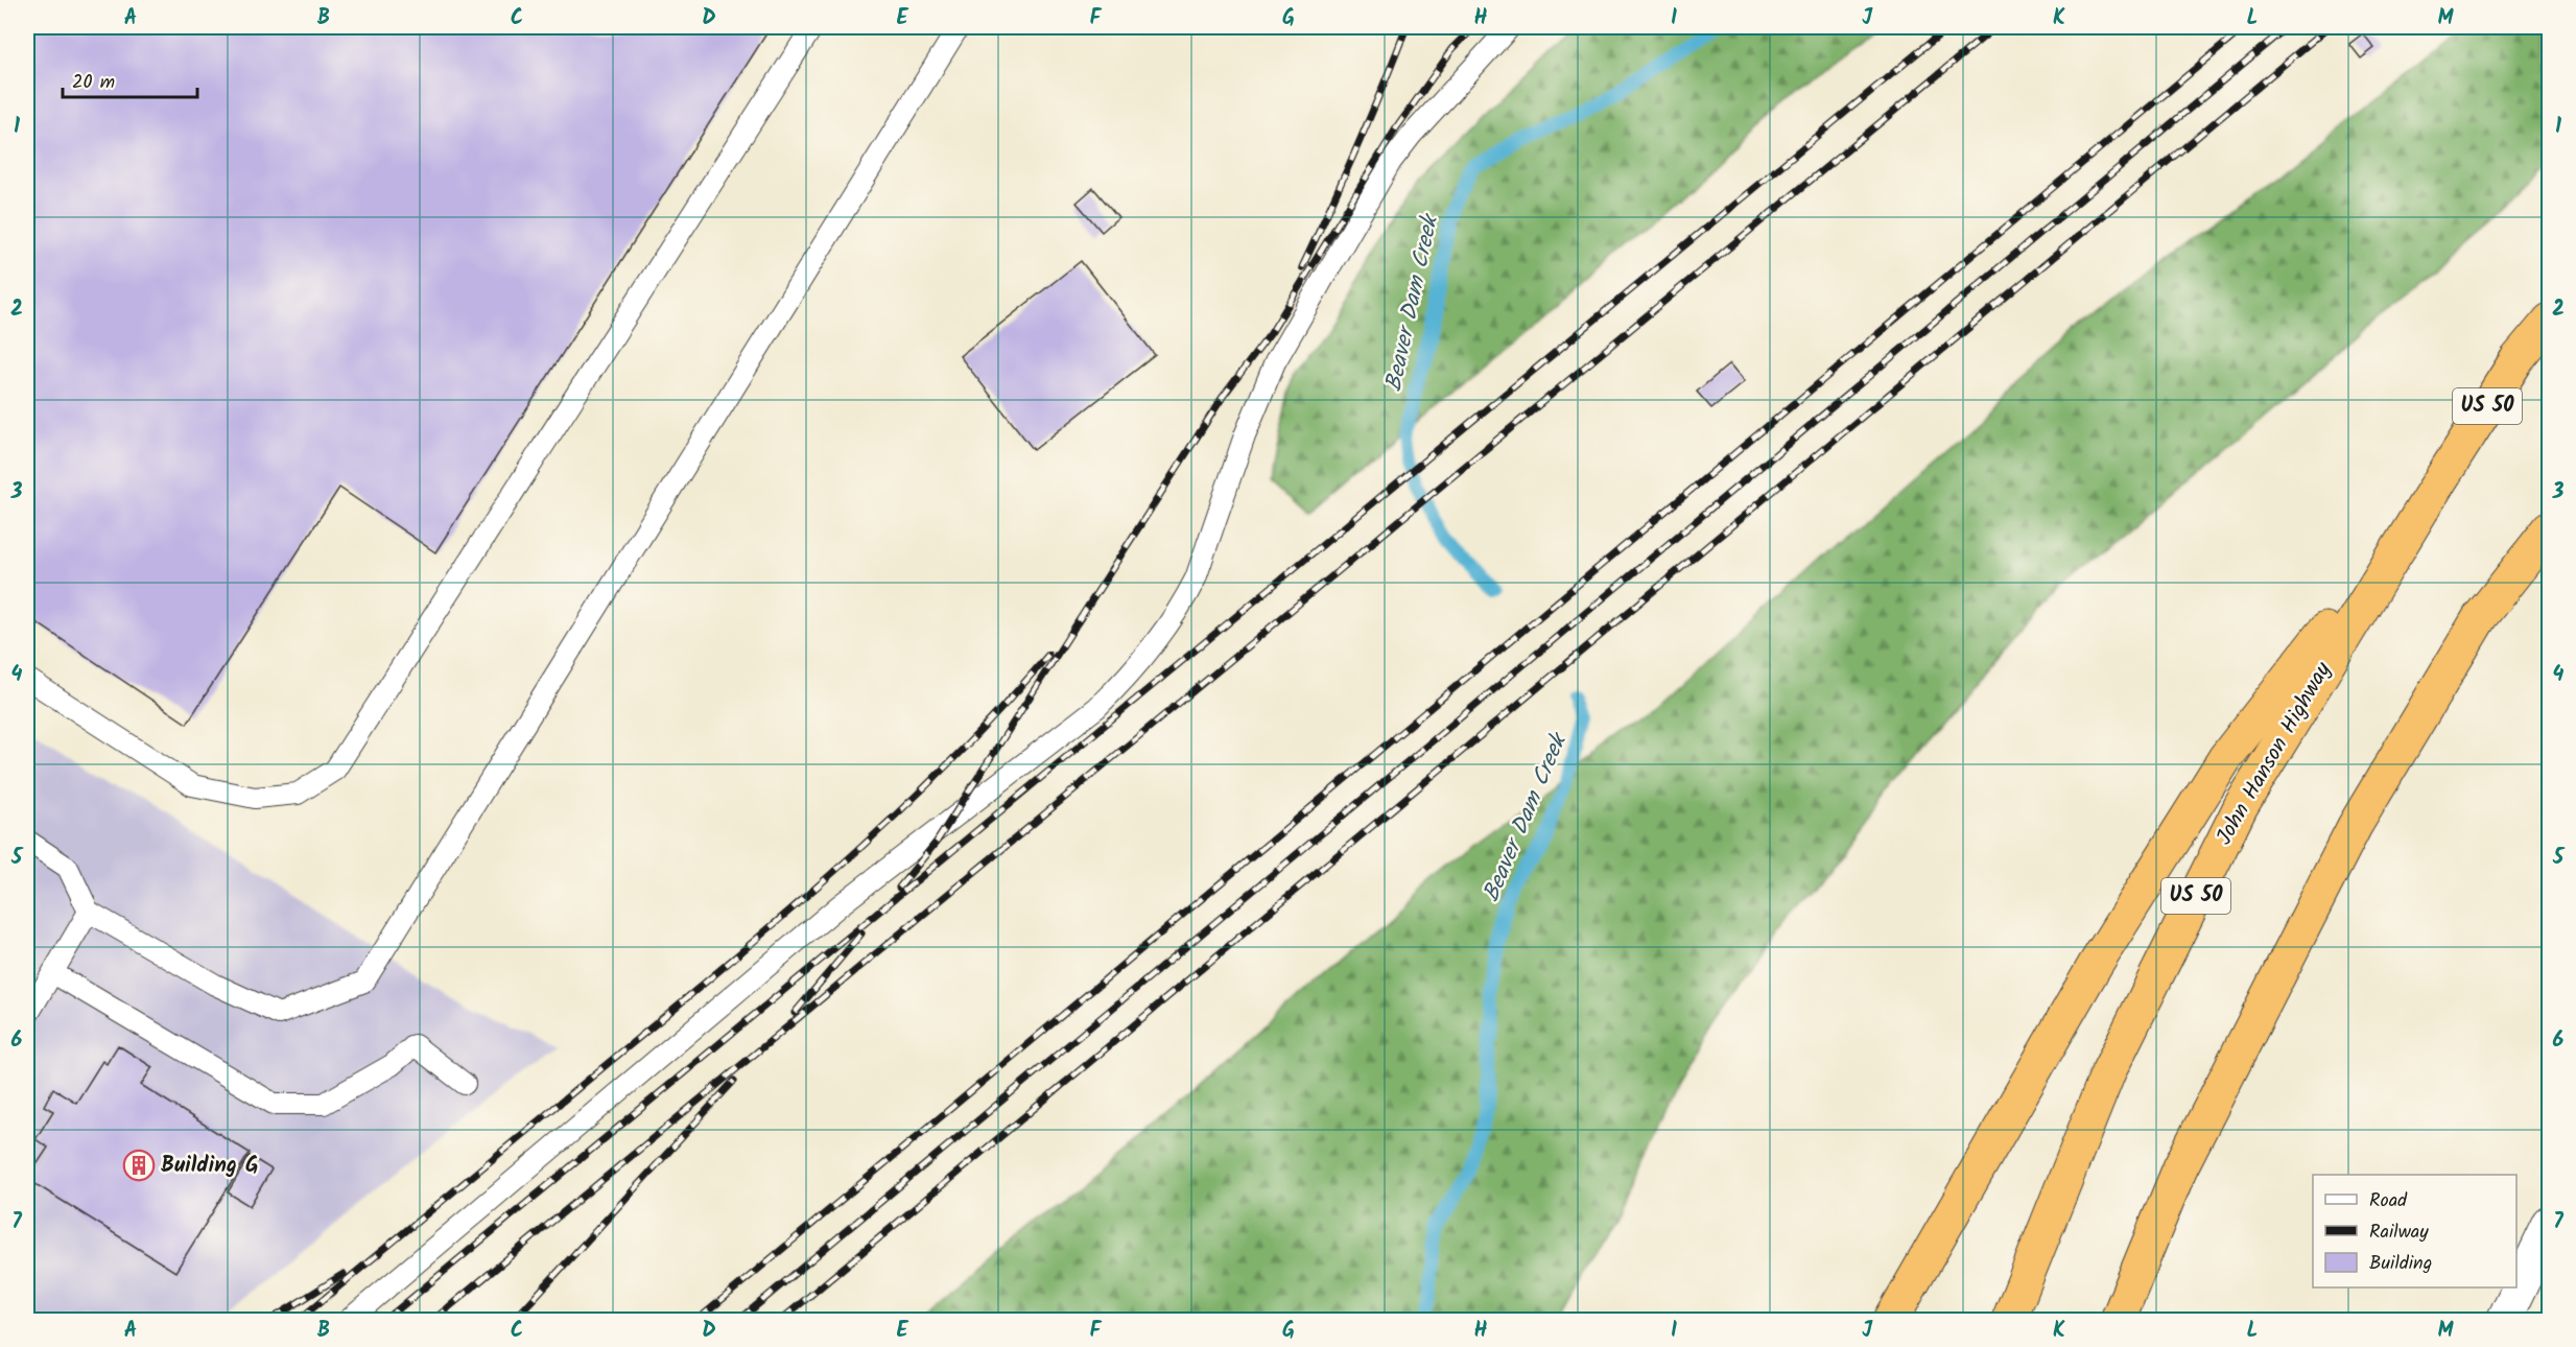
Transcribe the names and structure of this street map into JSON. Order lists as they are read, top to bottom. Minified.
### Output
{"streets":{"highway":["US 50","John Hanson Highway"]},"water":["Beaver Dam Creek"],"places":{"building":["Building G"]},"legend":["Road","Railway","Building"],"scale_bar":"20 m","grid":{"columns":["A","B","C","D","E","F","G","H","I","J","K","L","M"],"rows":["1","2","3","4","5","6","7"]}}
